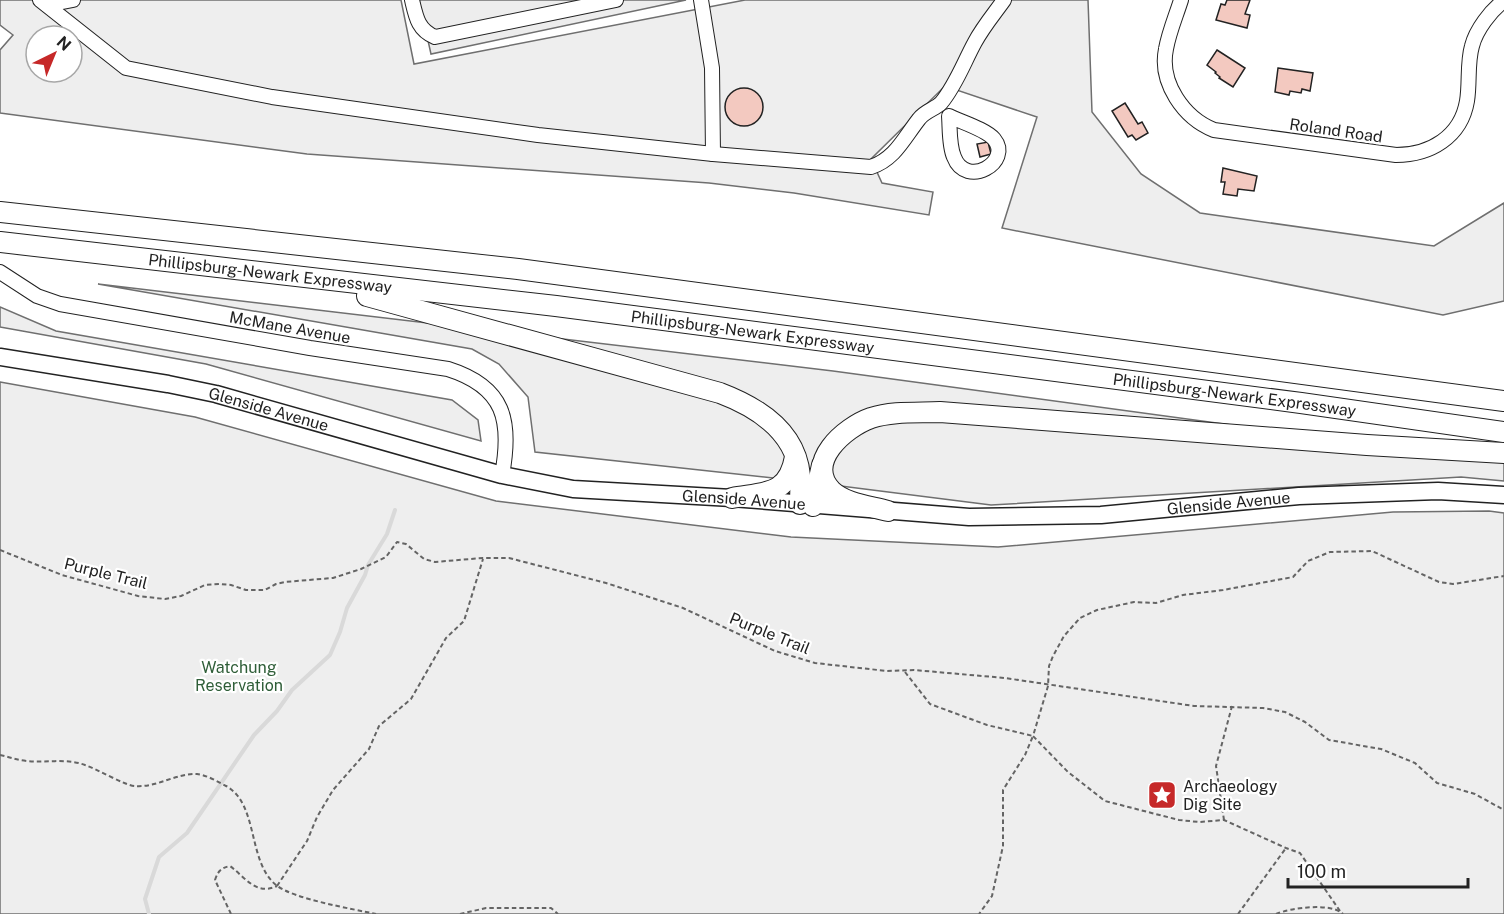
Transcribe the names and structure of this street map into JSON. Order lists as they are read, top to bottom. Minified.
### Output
{"streets":{"highway":["Phillipsburg-Newark Expressway"],"main road":["Glenside Avenue"],"street":["Roland Road","McMane Avenue"],"path":["Purple Trail"]},"crossings":[["McMane Avenue","Glenside Avenue"]],"parks":["Watchung Reservation"],"places":{"place":["Archaeology Dig Site"]},"scale_bar":"100 m","north":"top right"}
